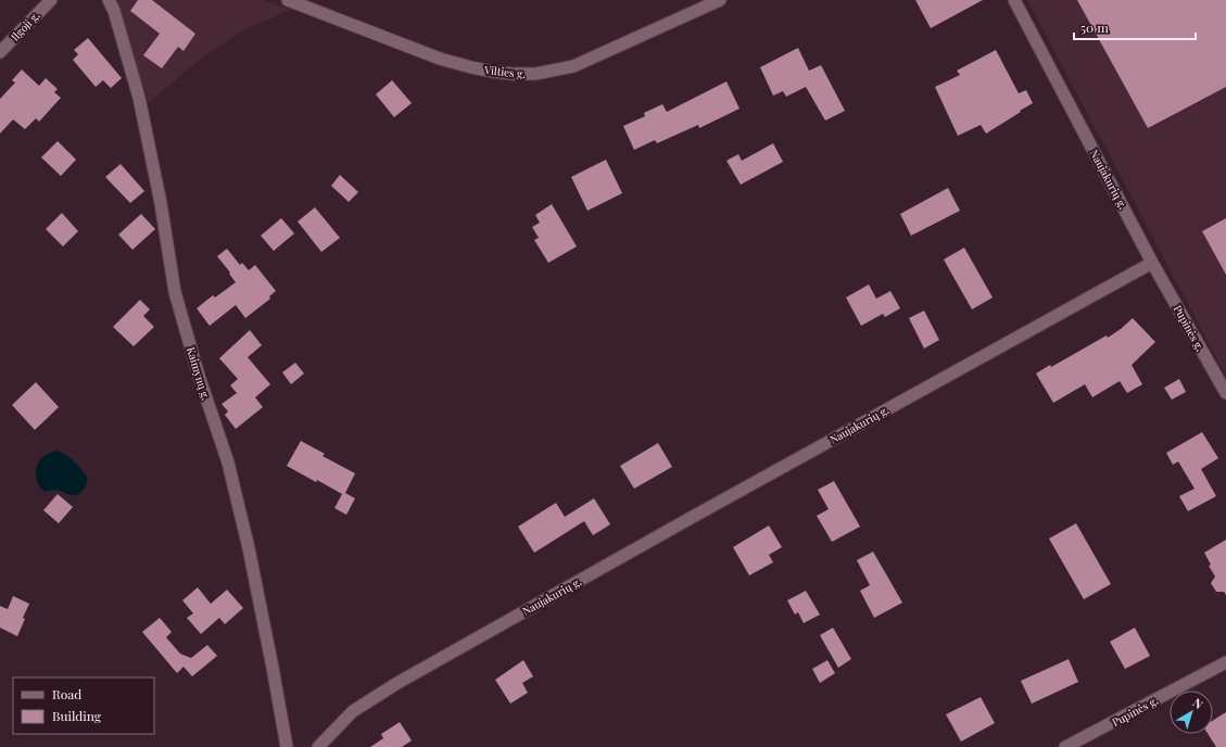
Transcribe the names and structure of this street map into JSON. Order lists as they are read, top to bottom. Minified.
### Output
{"streets":{"street":["Ilgoji g.","Vilties g.","Naujakurių g.","Pupinės g.","Kaimynų g."]},"crossings":[["Naujakurių g.","Pupinės g."]],"legend":["Road","Building"],"scale_bar":"50 m","north":"top right"}
